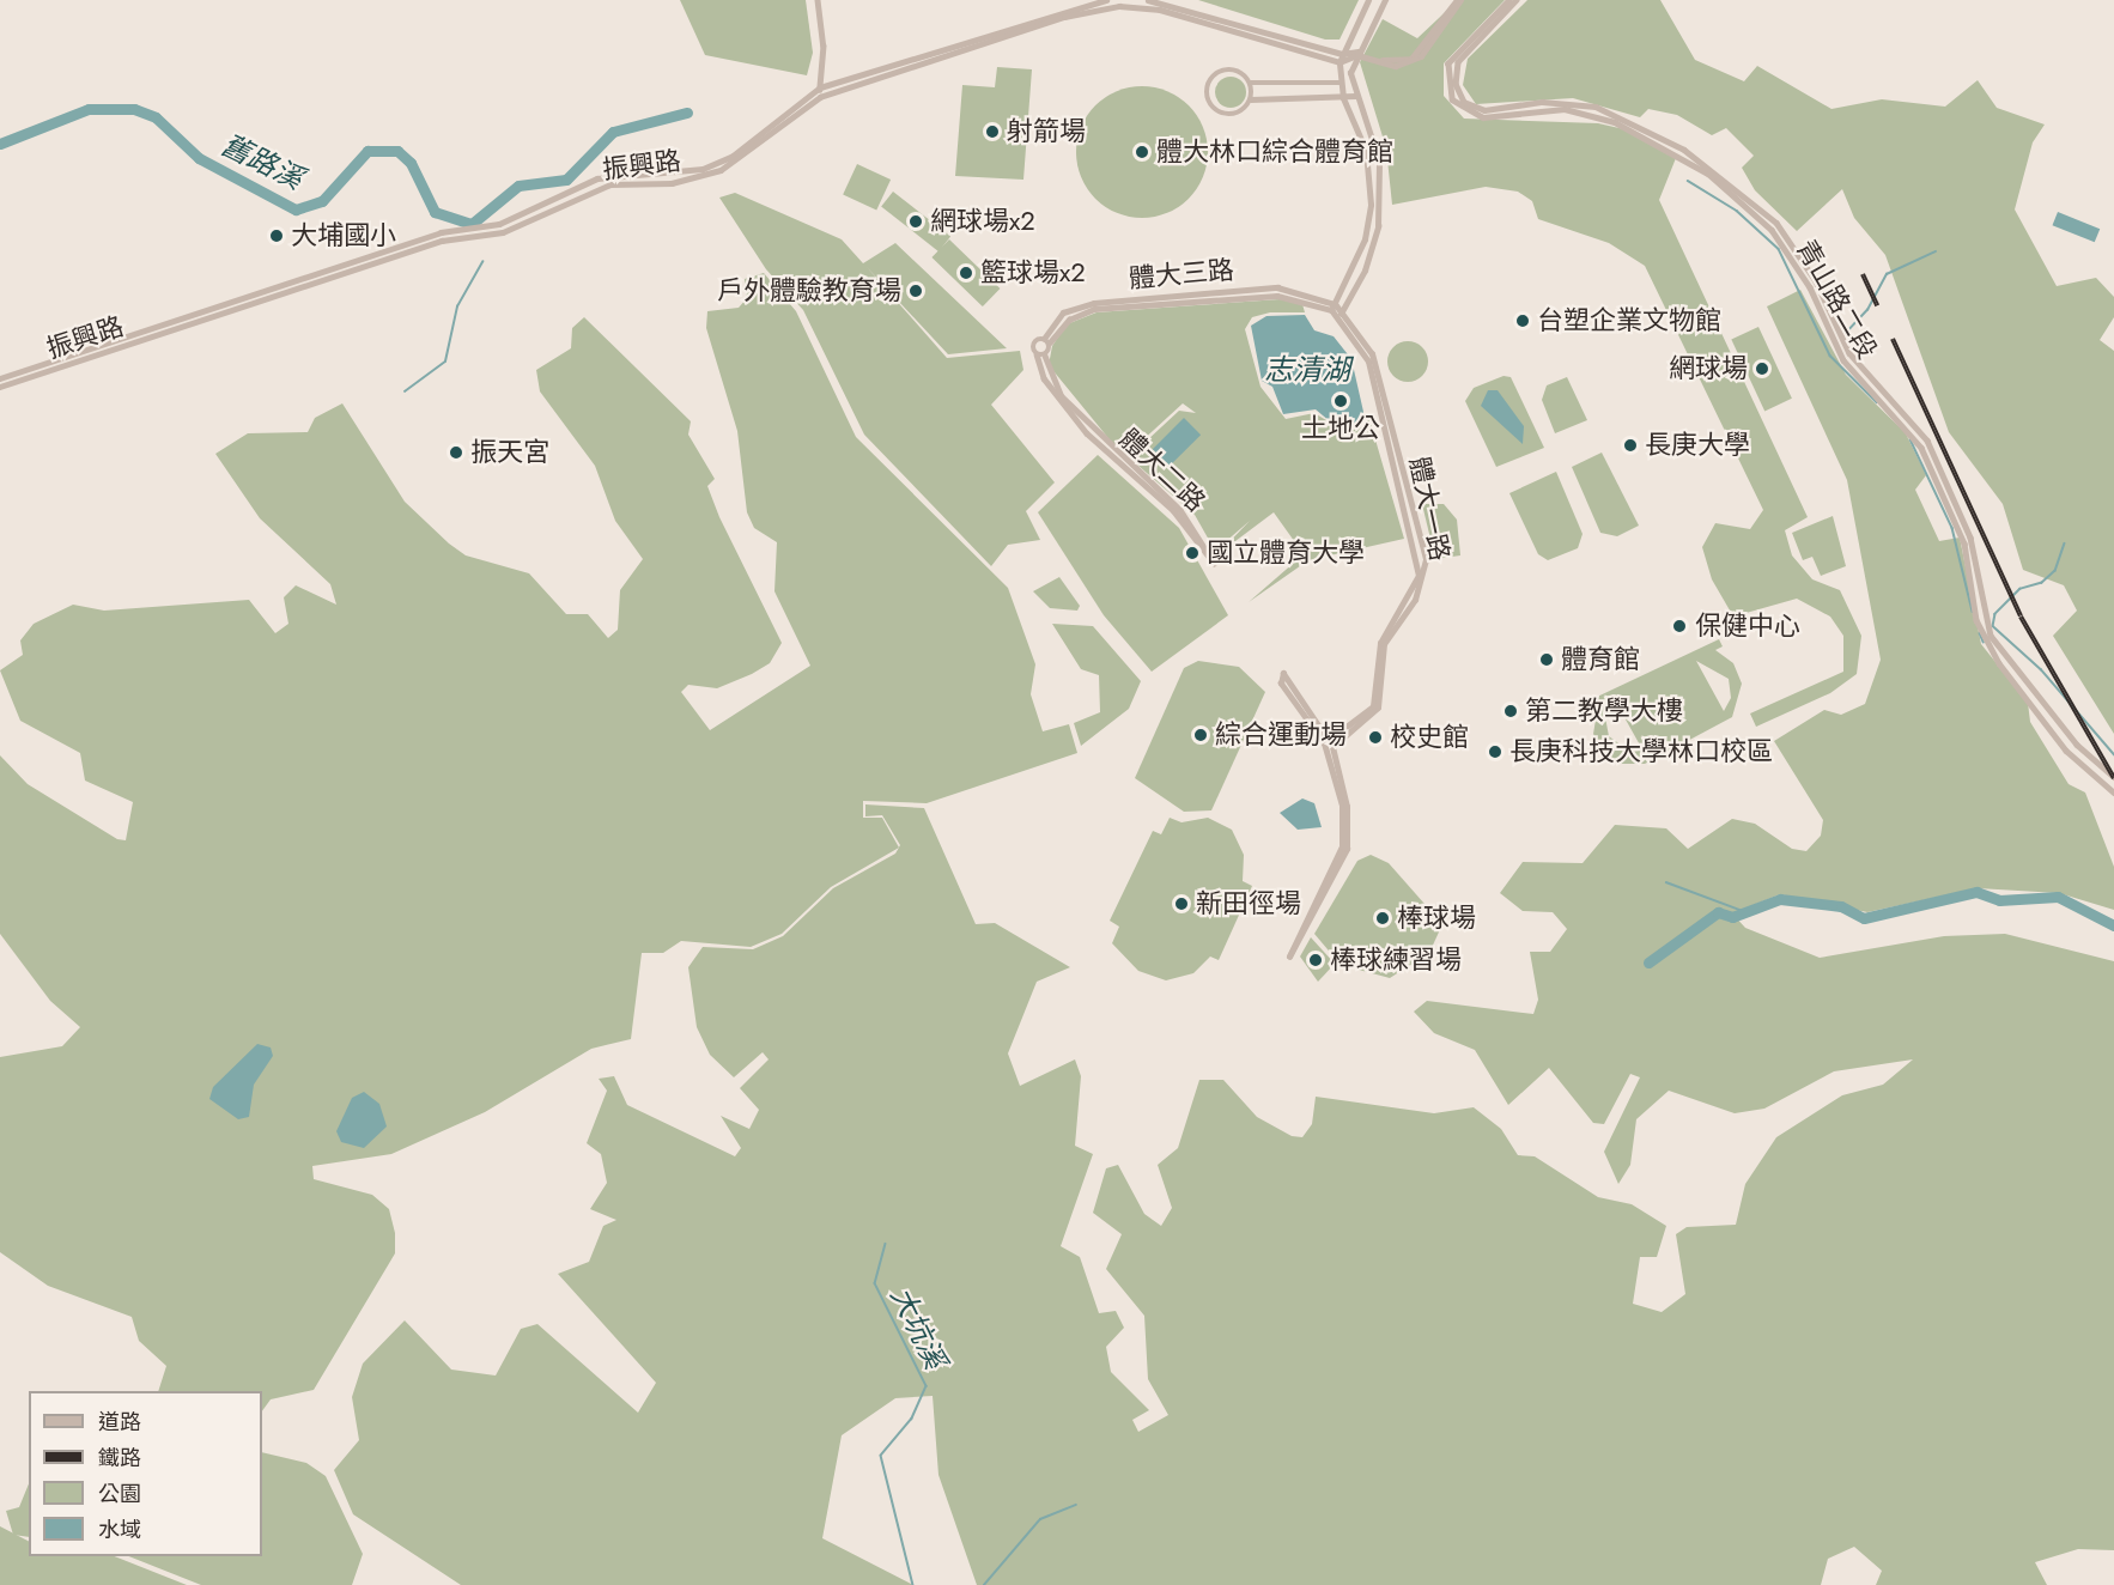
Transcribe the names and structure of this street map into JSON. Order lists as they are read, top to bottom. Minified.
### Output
{"streets":{"street":["振興路","體大三路","青山路二段","體大二路","體大一路"]},"crossings":[["體大三路","體大二路"],["體大三路","體大一路"]],"water":["舊路溪","志清湖","大坑溪"],"places":["射箭場","體大林口綜合體育館","網球場x2","大埔國小","籃球場x2","戶外體驗教育場","台塑企業文物館","網球場","土地公","長庚大學","振天宮","國立體育大學","保健中心","體育館","第二教學大樓","綜合運動場","校史館","長庚科技大學林口校區","新田徑場","棒球場","棒球練習場"],"legend":["道路","鐵路","公園","水域"]}
